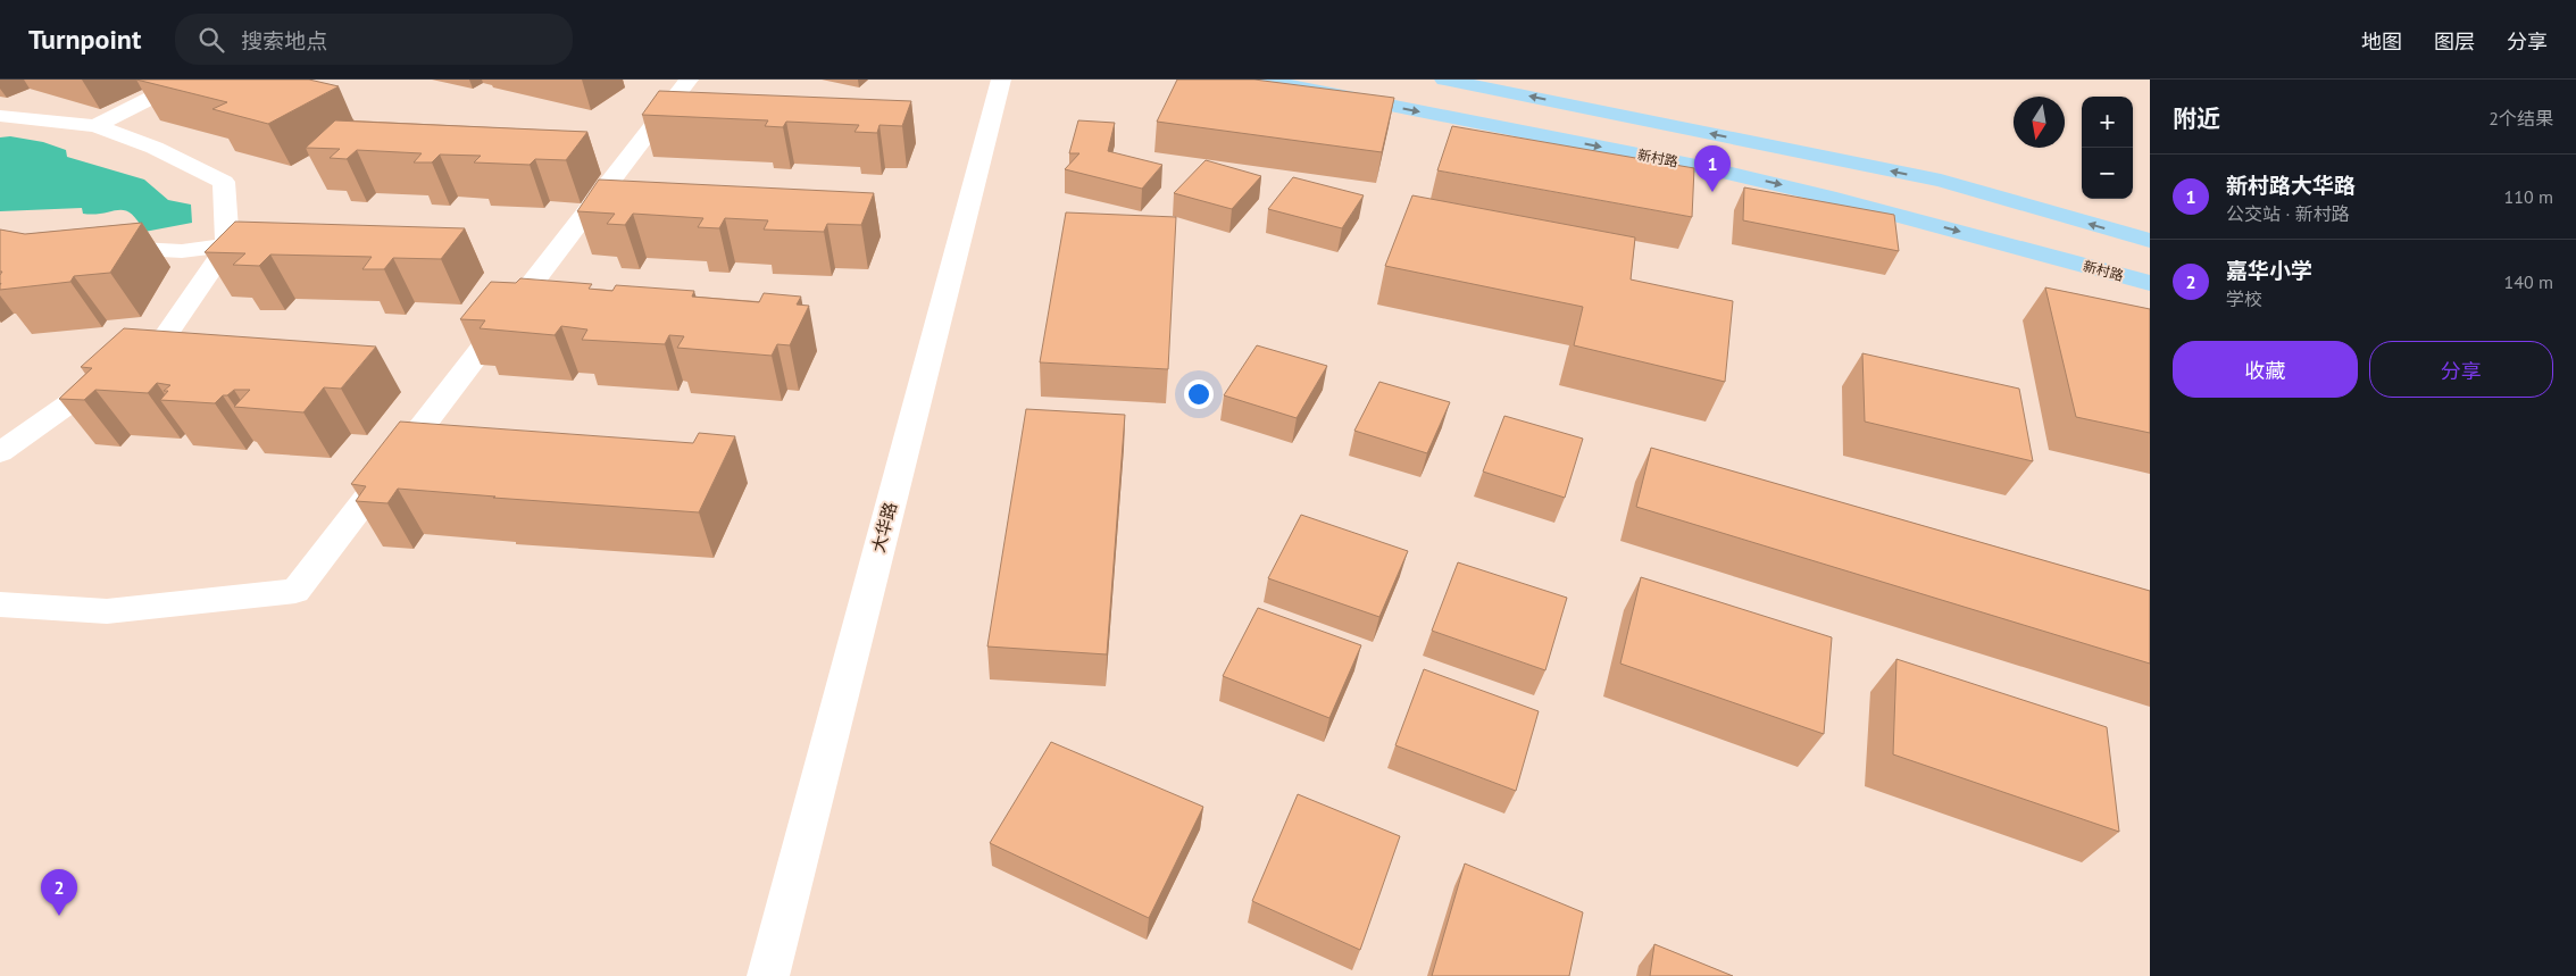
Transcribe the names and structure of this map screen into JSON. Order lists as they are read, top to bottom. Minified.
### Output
{"streets":{"main road":["新村路"],"street":["大华路"]},"north":"bottom","page":{"header":"Turnpoint","search":"搜索地点","nav":["地图","图层","分享"],"heading":["附近","2个结果"],"map_buttons":["+","−"],"pins":["1","2"],"list":[{"mark":"1","name":"新村路大华路","note":"公交站 · 新村路","value":"110 m"},{"mark":"2","name":"嘉华小学","note":"学校","value":"140 m"}],"buttons":["收藏","分享"]}}
